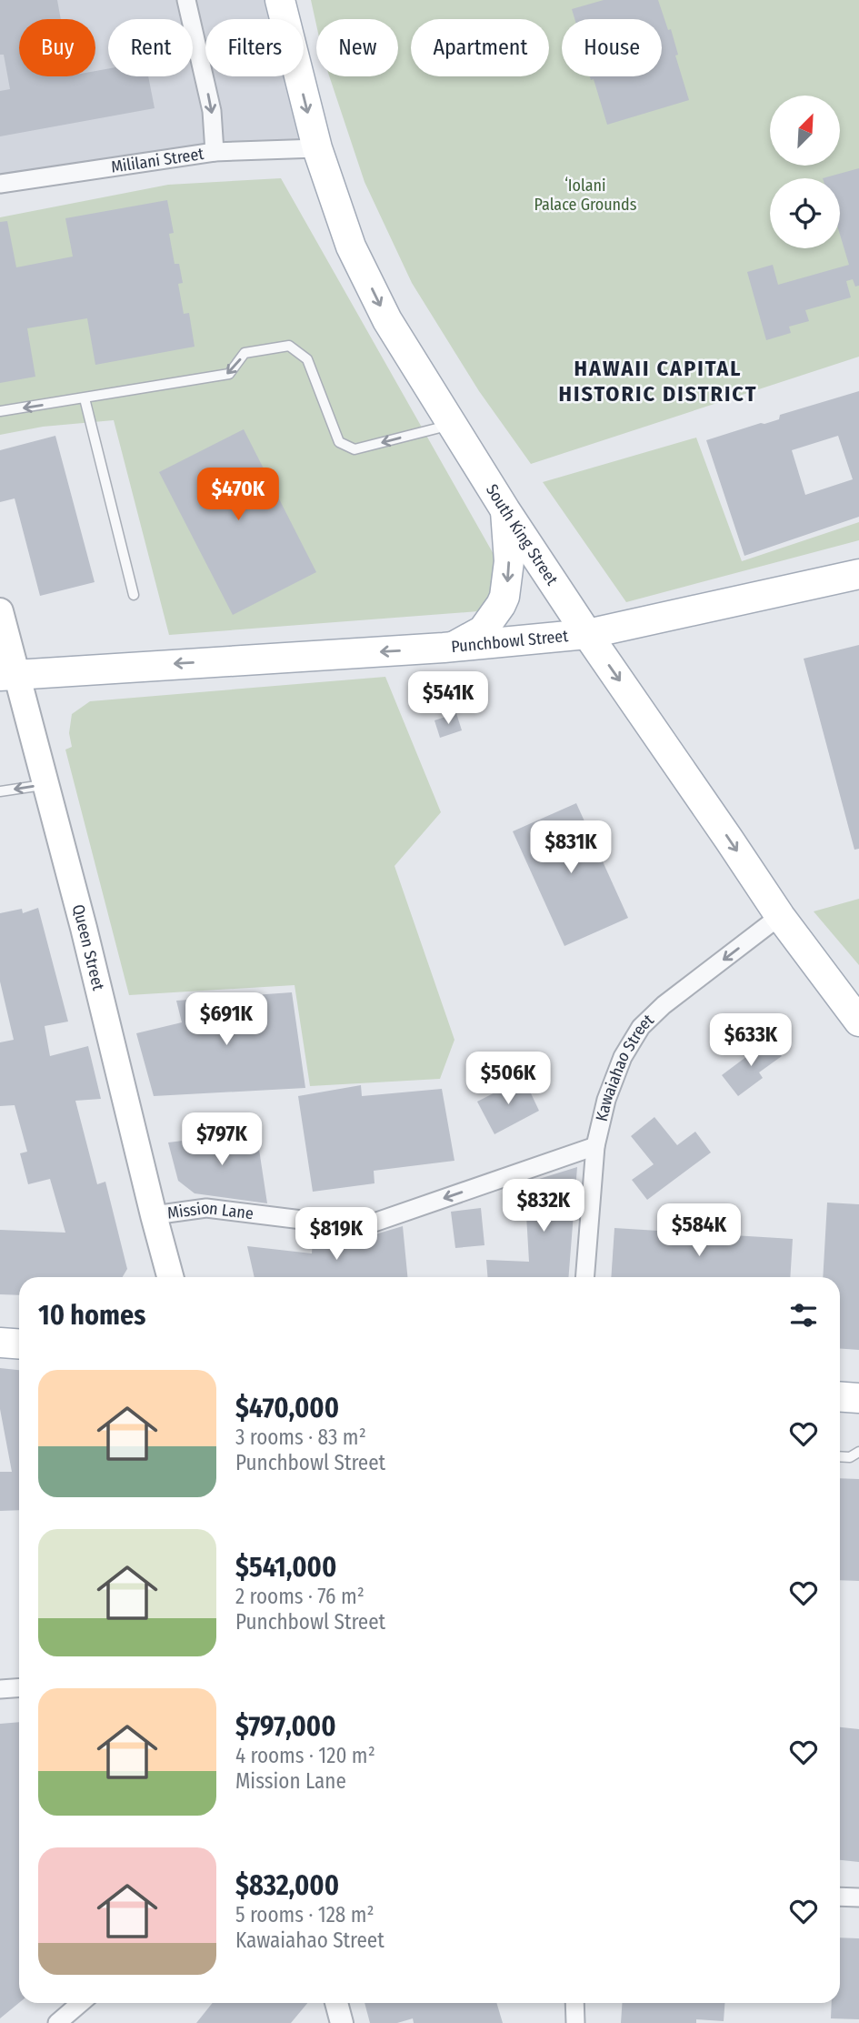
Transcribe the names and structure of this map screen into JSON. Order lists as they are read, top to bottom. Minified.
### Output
{"streets":{"main road":["South King Street","Punchbowl Street","Queen Street"],"street":["Mililani Street","Kawaiahao Street","Mission Lane"]},"crossings":[["Mililani Street","South King Street"],["South King Street","Punchbowl Street"],["South King Street","Kawaiahao Street"],["Punchbowl Street","Queen Street"],["Queen Street","Mission Lane"],["Kawaiahao Street","Mission Lane"]],"one_way":["South King Street","Punchbowl Street","Kawaiahao Street","Mission Lane"],"districts":["HAWAII CAPITAL HISTORIC DISTRICT"],"parks":["ʻIolani Palace Grounds"],"north":"top right","page":{"chip":["Buy","Rent","Filters","New","Apartment","House"],"price":["$470K","$541K","$831K","$691K","$633K","$506K","$797K","$832K","$584K","$819K"],"heading":"10 homes","list":[{"name":"$470,000","note":"3 rooms · 83 m² · Punchbowl Street"},{"name":"$541,000","note":"2 rooms · 76 m² · Punchbowl Street"},{"name":"$797,000","note":"4 rooms · 120 m² · Mission Lane"},{"name":"$832,000","note":"5 rooms · 128 m² · Kawaiahao Street"}]}}
